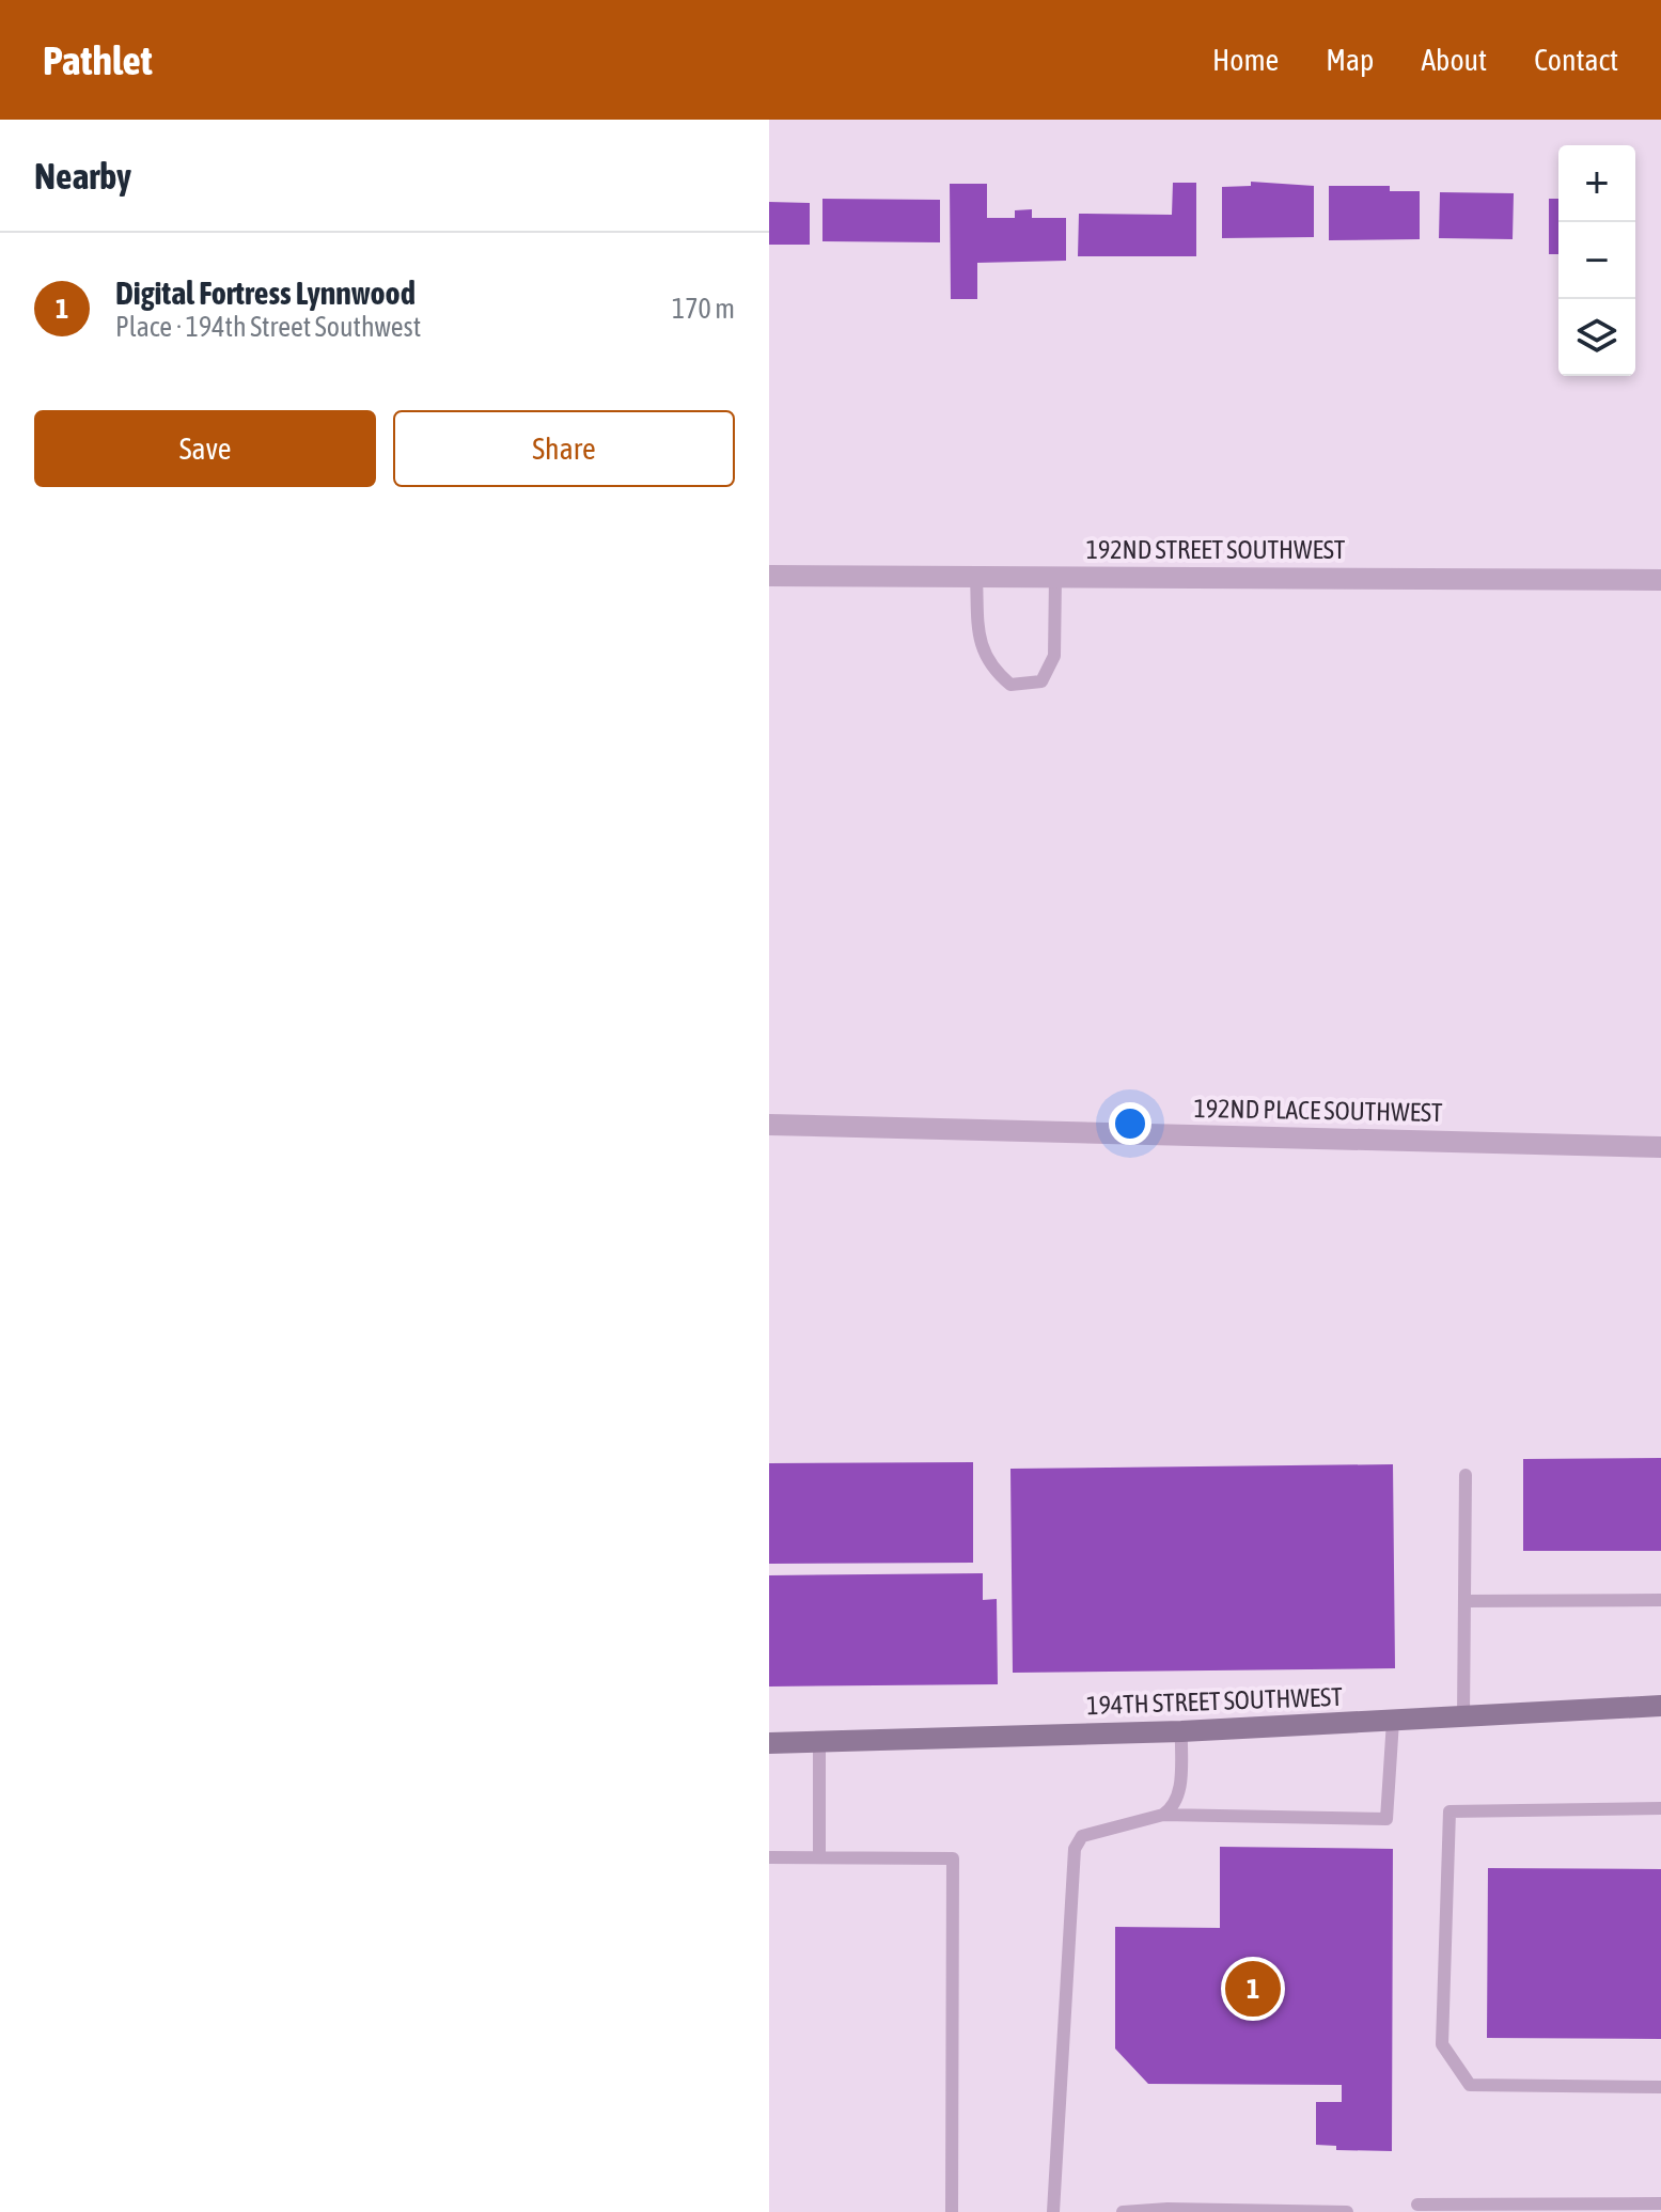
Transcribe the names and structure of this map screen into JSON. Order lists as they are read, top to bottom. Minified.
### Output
{"streets":{"street":["192ND STREET SOUTHWEST","192ND PLACE SOUTHWEST","194TH STREET SOUTHWEST"]},"page":{"header":"Pathlet","nav":["Home","Map","About","Contact"],"heading":"Nearby","map_buttons":["+","−"],"list":[{"mark":"1","name":"Digital Fortress Lynnwood","note":"Place · 194th Street Southwest","value":"170 m"}],"buttons":["Save","Share"],"pins":"1"}}
